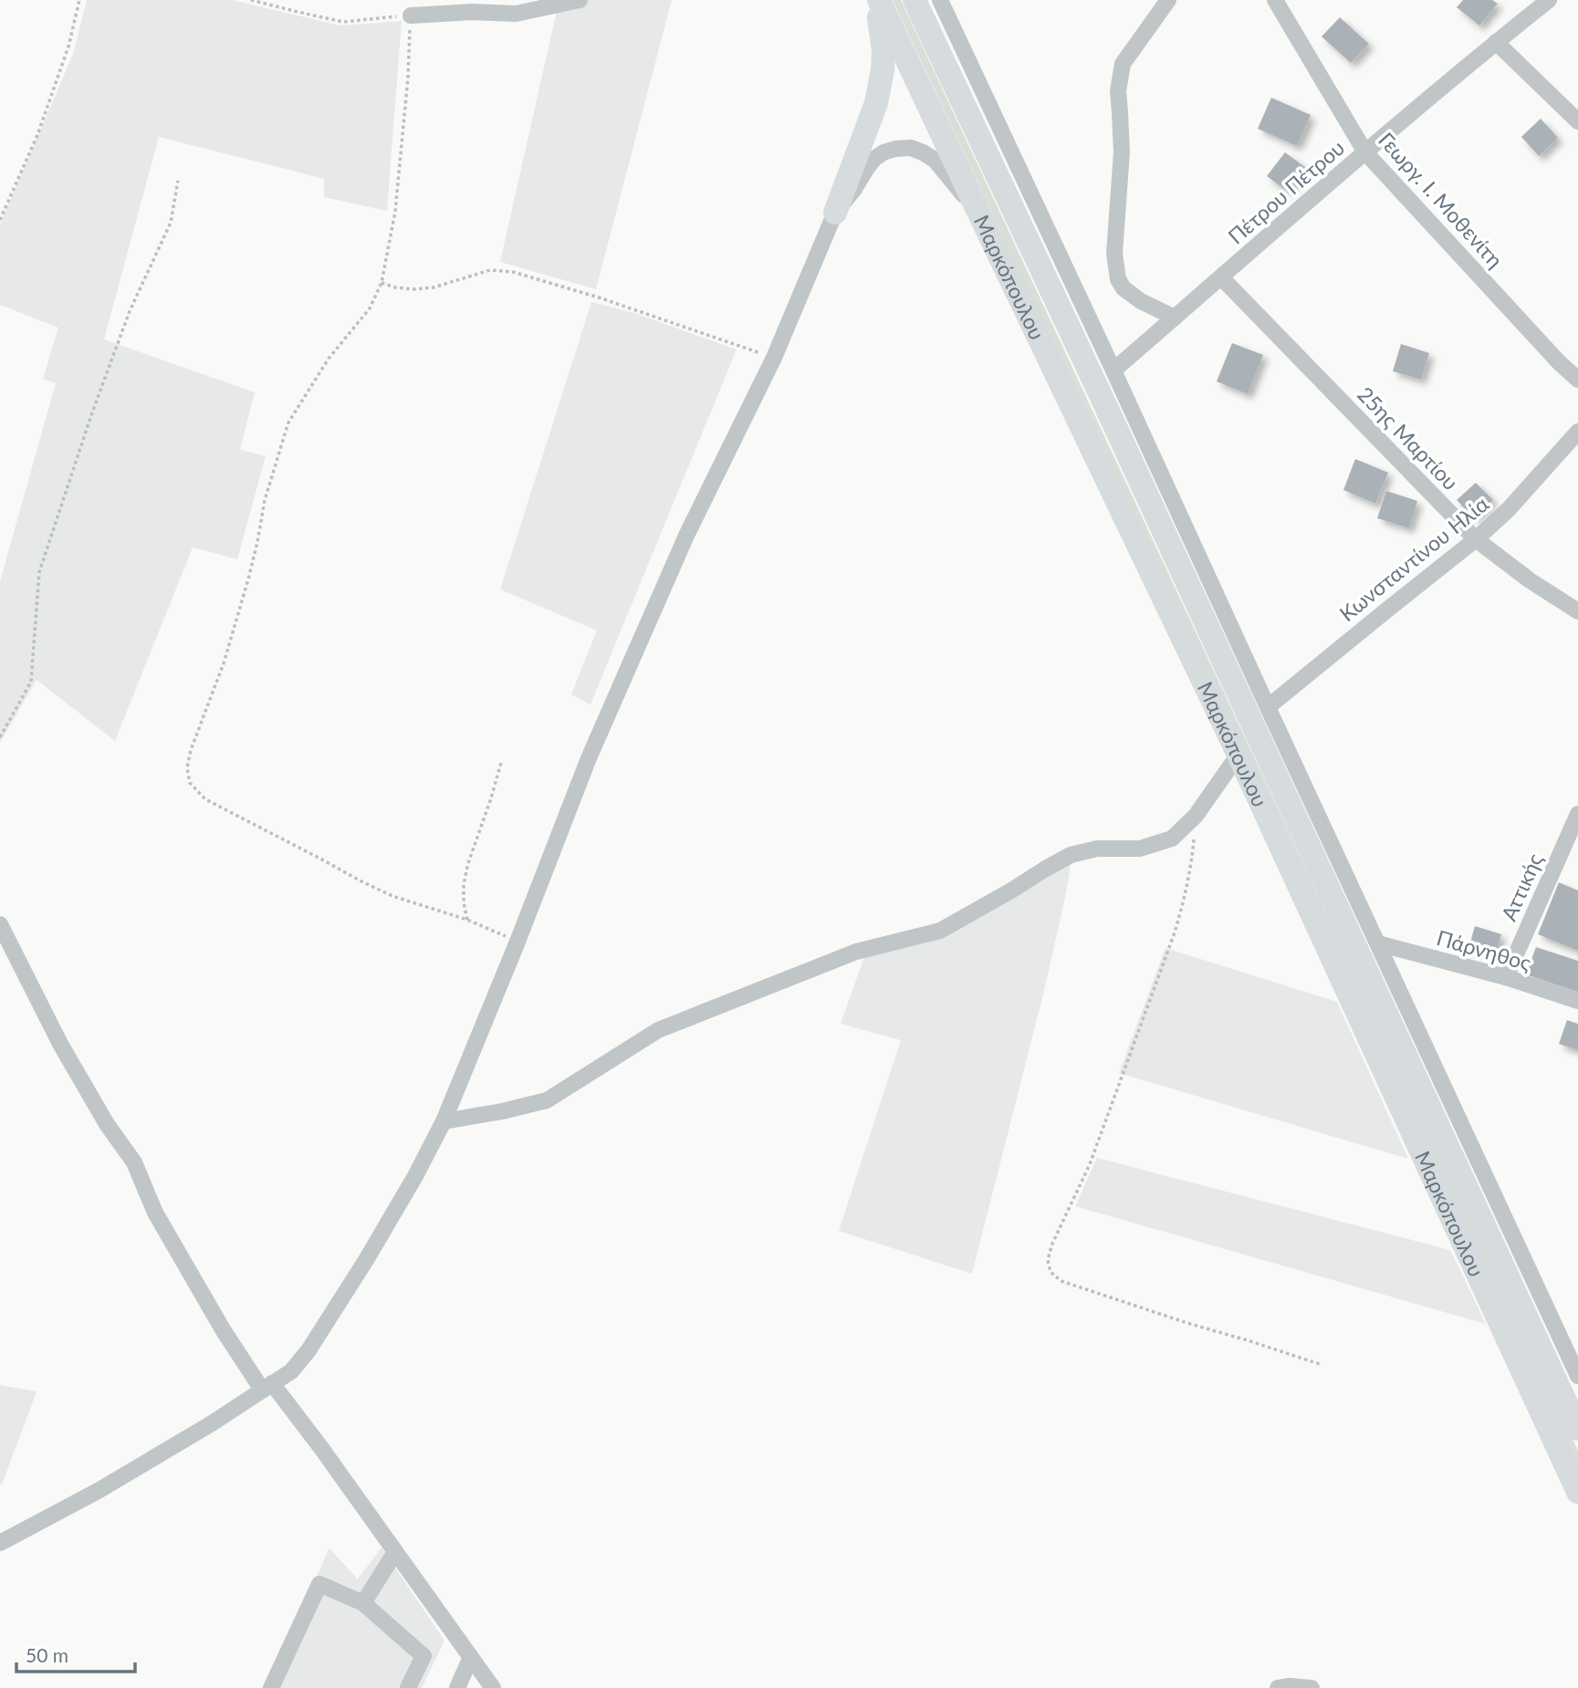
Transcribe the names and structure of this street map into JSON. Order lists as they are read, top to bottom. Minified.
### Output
{"streets":{"highway":["Μαρκόπουλου"],"street":["Πέτρου Πέτρου","Γεωργ. Ι. Μοθενίτη","25ης Μαρτίου","Κωνσταντίνου Ηλία","Αττικής","Πάρνηθος"]},"crossings":[["Πέτρου Πέτρου","Γεωργ. Ι. Μοθενίτη"],["Πέτρου Πέτρου","25ης Μαρτίου"],["25ης Μαρτίου","Κωνσταντίνου Ηλία"],["Αττικής","Πάρνηθος"]],"scale_bar":"50 m"}
